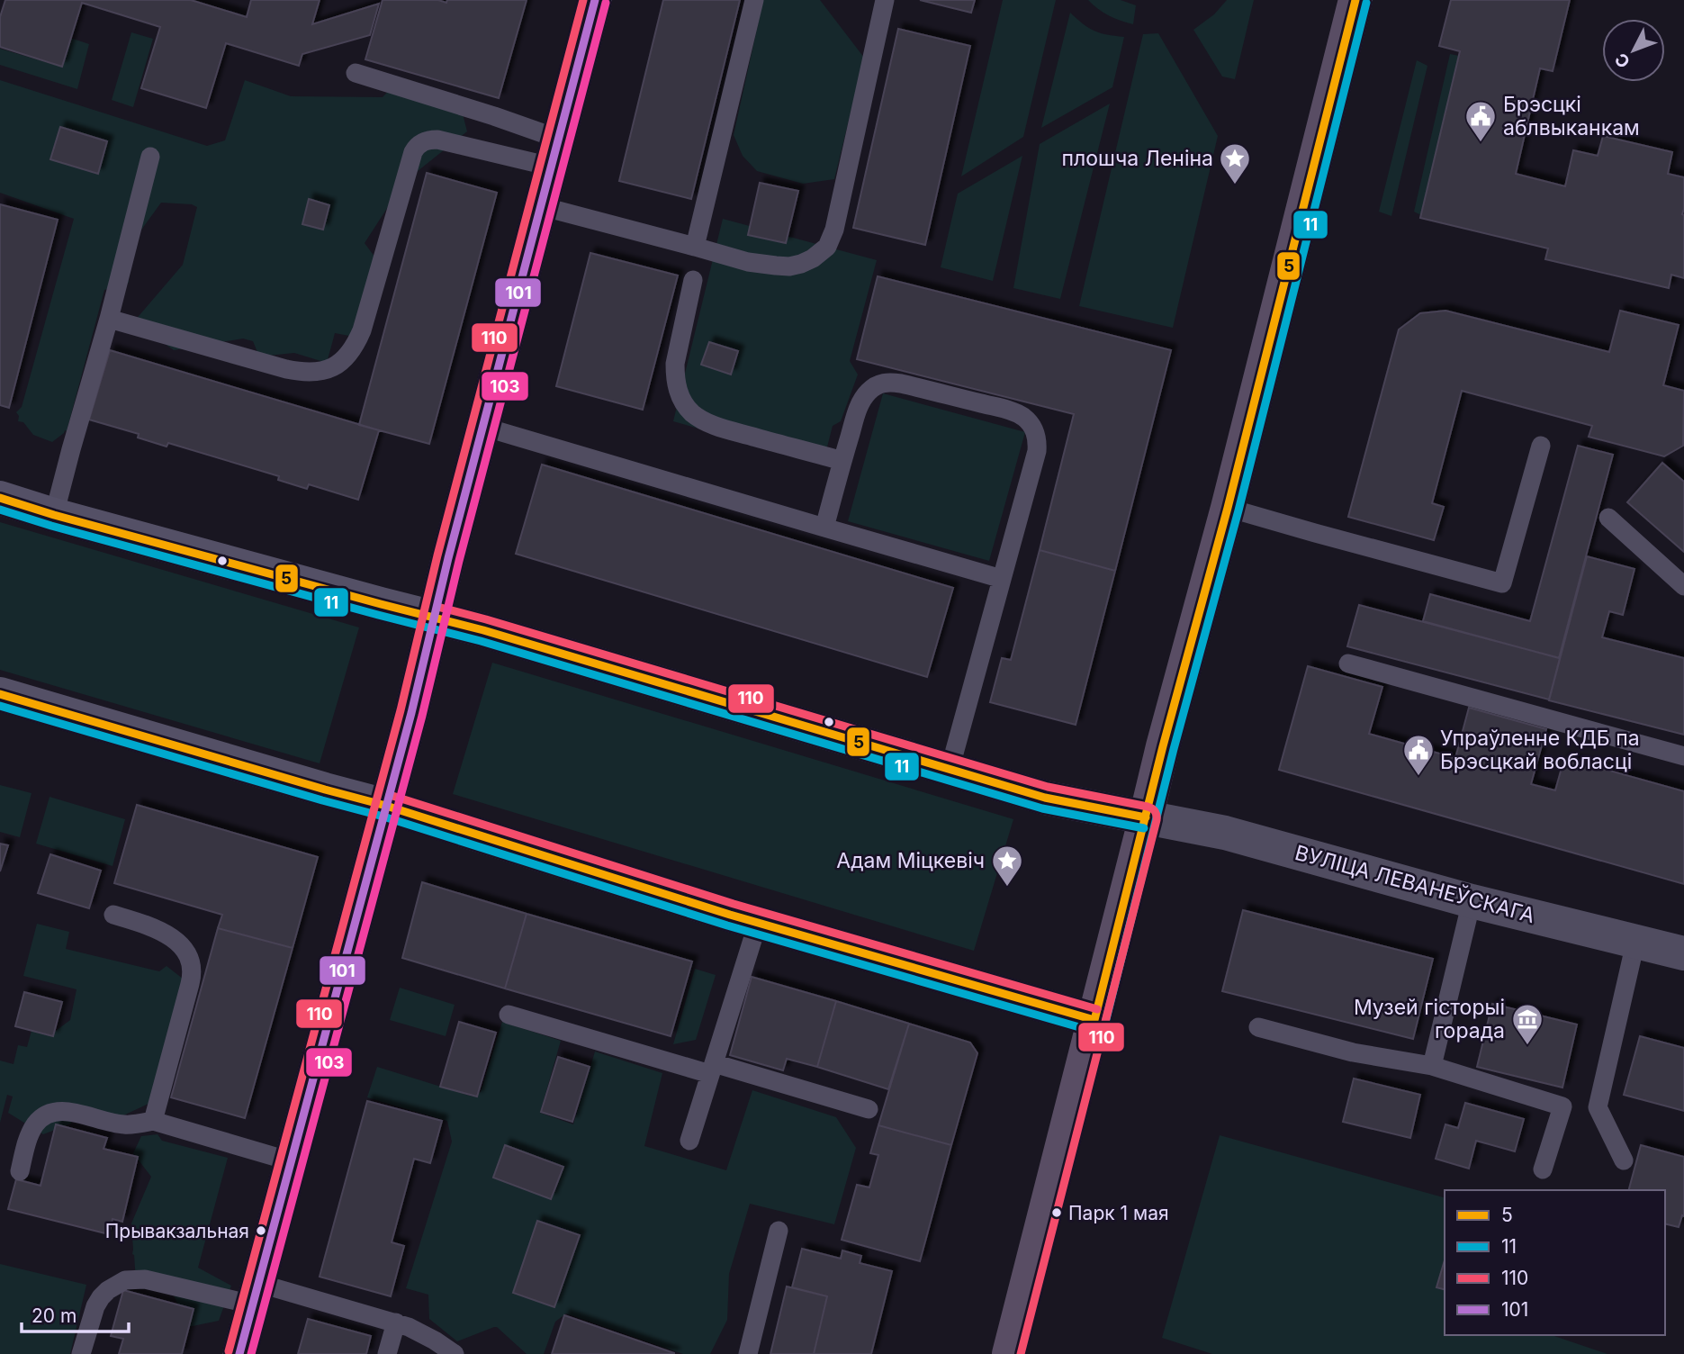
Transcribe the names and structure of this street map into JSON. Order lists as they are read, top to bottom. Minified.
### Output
{"streets":{"street":["ВУЛІЦА ЛЕВАНЕЎСКАГА"]},"places":{"public building":["Брэсцкі аблвыканкам","Упраўленне КДБ па Брэсцкай вобласці"],"place":["плошча Леніна","Адам Міцкевіч"],"museum":["Музей гісторыі горада"],"other":["Парк 1 мая","Прывакзальная"]},"lines":["transit line 5","transit line 110","transit line 101","transit line 11","transit line 103"],"legend":["5","11","110","101"],"scale_bar":"20 m","north":"bottom left"}
